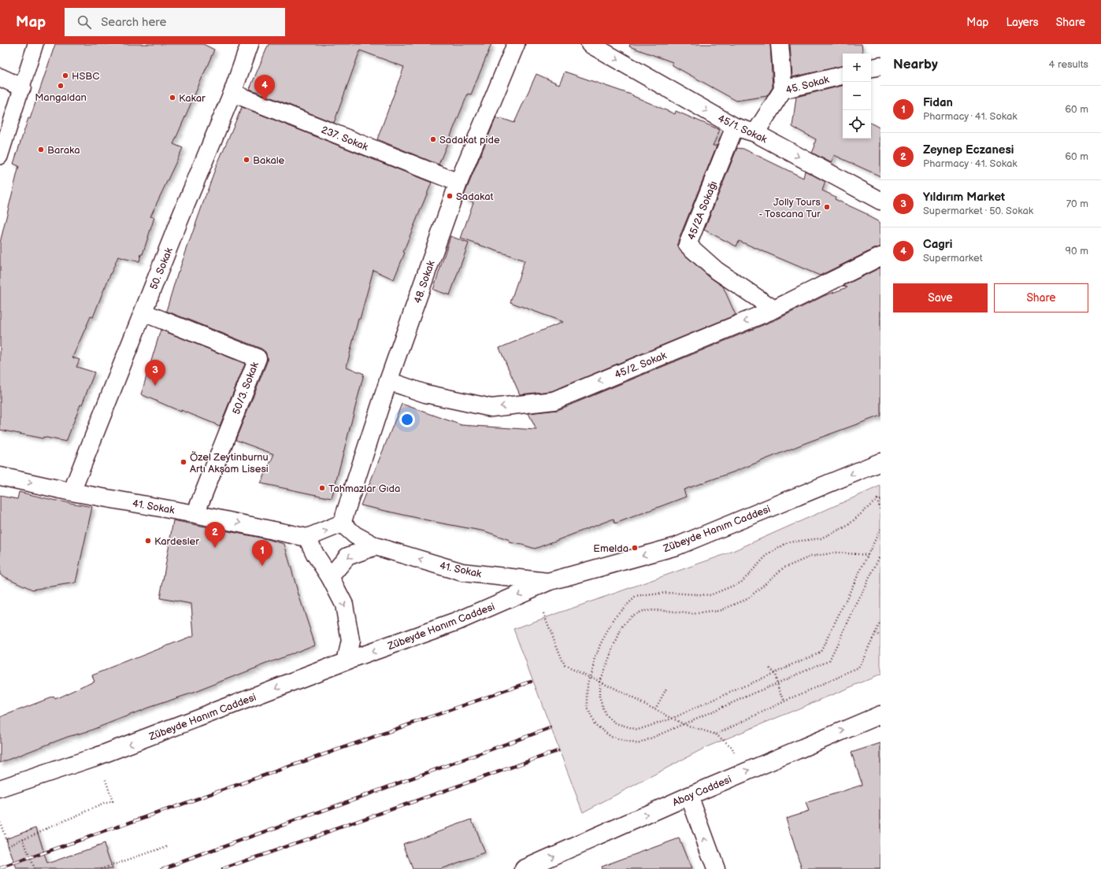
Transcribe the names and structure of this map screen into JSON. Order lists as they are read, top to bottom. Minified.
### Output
{"streets":{"main road":["45. Sokak","45/1. Sokak","237. Sokak","45/2A Sokağı","50. Sokak","48. Sokak","45/2. Sokak","50/3. Sokak","41. Sokak","Zübeyde Hanım Caddesi","Abay Caddesi"]},"crossings":[["45. Sokak","45/1. Sokak"],["45/1. Sokak","45/2A Sokağı"],["237. Sokak","50. Sokak"],["237. Sokak","48. Sokak"],["45/2A Sokağı","45/2. Sokak"],["50. Sokak","50/3. Sokak"],["50. Sokak","41. Sokak"],["48. Sokak","45/2. Sokak"],["48. Sokak","41. Sokak"],["50/3. Sokak","41. Sokak"],["41. Sokak","Zübeyde Hanım Caddesi"]],"one_way":["45/1. Sokak","45/2. Sokak","Zübeyde Hanım Caddesi","Abay Caddesi"],"places":["HSBC","Mangaldan","Kakar","Sadakat pide","Baraka","Bakale","Sadakat","Jolly Tours - Toscana Tur","Özel Zeytinburnu Artı Akşam Lisesi","Tahmazlar Gıda","Kardesler","Emelda"],"page":{"header":"Map","search":"Search here","nav":["Map","Layers","Share"],"heading":["Nearby","4 results"],"map_buttons":["+","−"],"pins":["4","3","2","1"],"list":[{"mark":"1","name":"Fidan","note":"Pharmacy · 41. Sokak","value":"60 m"},{"mark":"2","name":"Zeynep Eczanesi","note":"Pharmacy · 41. Sokak","value":"60 m"},{"mark":"3","name":"Yıldırım Market","note":"Supermarket · 50. Sokak","value":"70 m"},{"mark":"4","name":"Cagri","note":"Supermarket","value":"90 m"}],"buttons":["Save","Share"]}}
